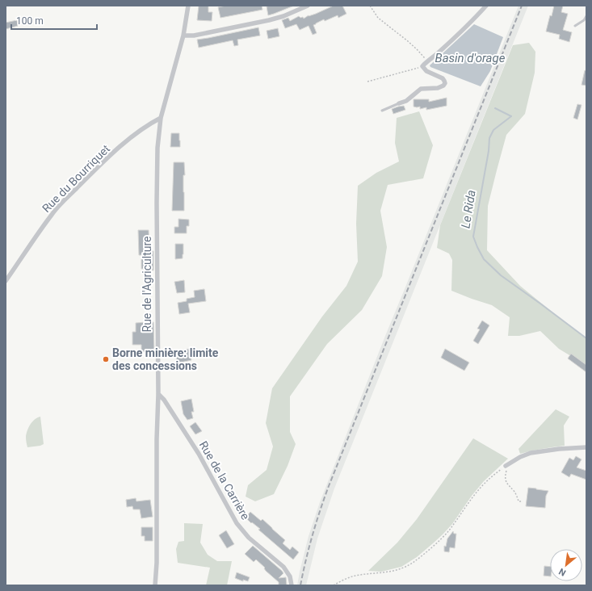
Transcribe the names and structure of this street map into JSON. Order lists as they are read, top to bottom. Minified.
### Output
{"streets":{"street":["Rue du Bourriquet","Rue de l'Agriculture","Rue de la Carrière"]},"crossings":[["Rue du Bourriquet","Rue de l'Agriculture"],["Rue de l'Agriculture","Rue de la Carrière"]],"water":["Basin d'orage","Le Rida"],"places":["Borne minière: limite des concessions"],"scale_bar":"100 m","north":"bottom left"}
